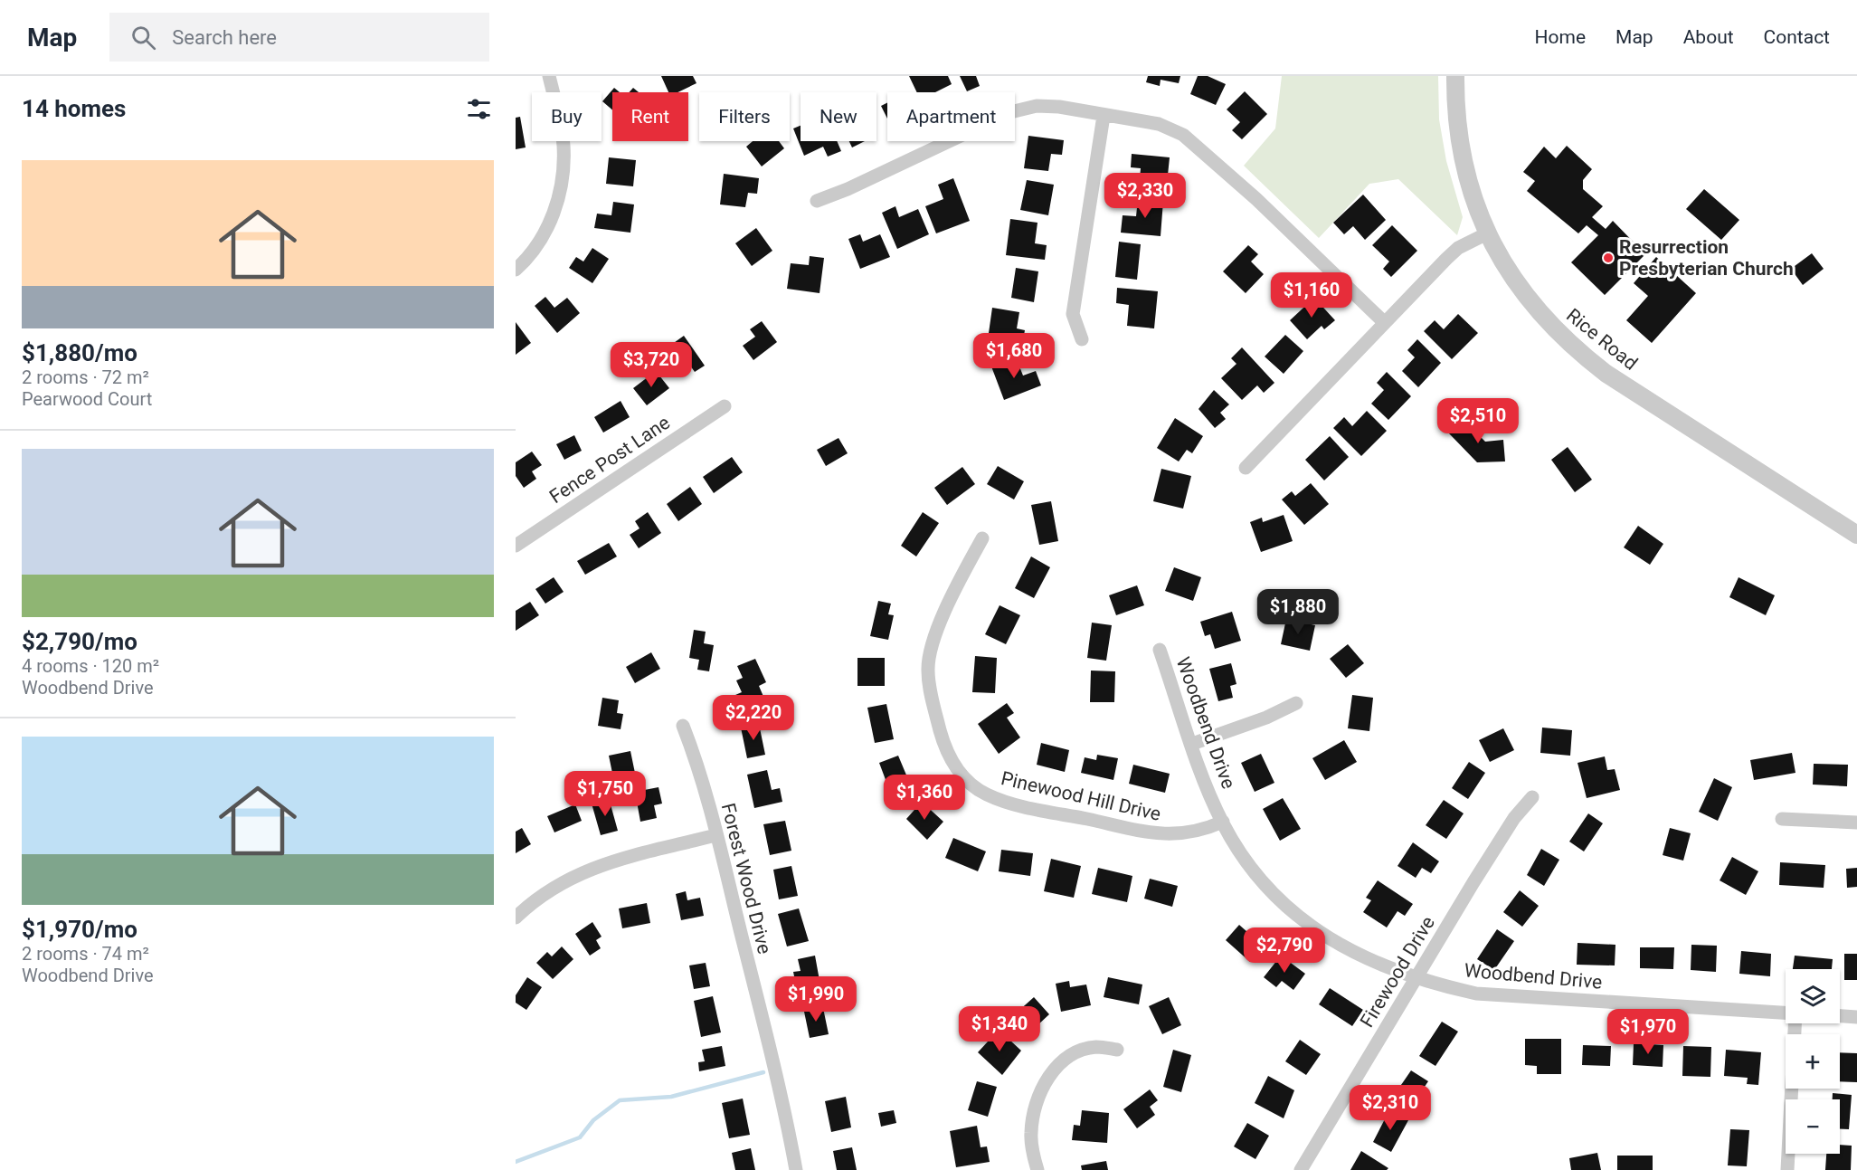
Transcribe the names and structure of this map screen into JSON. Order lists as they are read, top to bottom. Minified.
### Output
{"streets":{"street":["Rice Road","Fence Post Lane","Woodbend Drive","Pinewood Hill Drive","Forest Wood Drive","Firewood Drive"]},"crossings":[["Woodbend Drive","Pinewood Hill Drive"],["Woodbend Drive","Firewood Drive"]],"places":["Resurrection Presbyterian Church"],"page":{"header":"Map","search":"Search here","nav":["Home","Map","About","Contact"],"heading":"14 homes","chip":["Buy","Rent","Filters","New","Apartment"],"list":[{"name":"$1,880/mo","note":"2 rooms · 72 m² · Pearwood Court"},{"name":"$2,790/mo","note":"4 rooms · 120 m² · Woodbend Drive"},{"name":"$1,970/mo","note":"2 rooms · 74 m² · Woodbend Drive"}],"price":["$2,330","$1,160","$1,680","$3,720","$2,510","$1,880","$2,220","$1,750","$1,360","$2,790","$1,990","$1,340","$1,970","$2,310"],"map_buttons":["+","−"]}}
